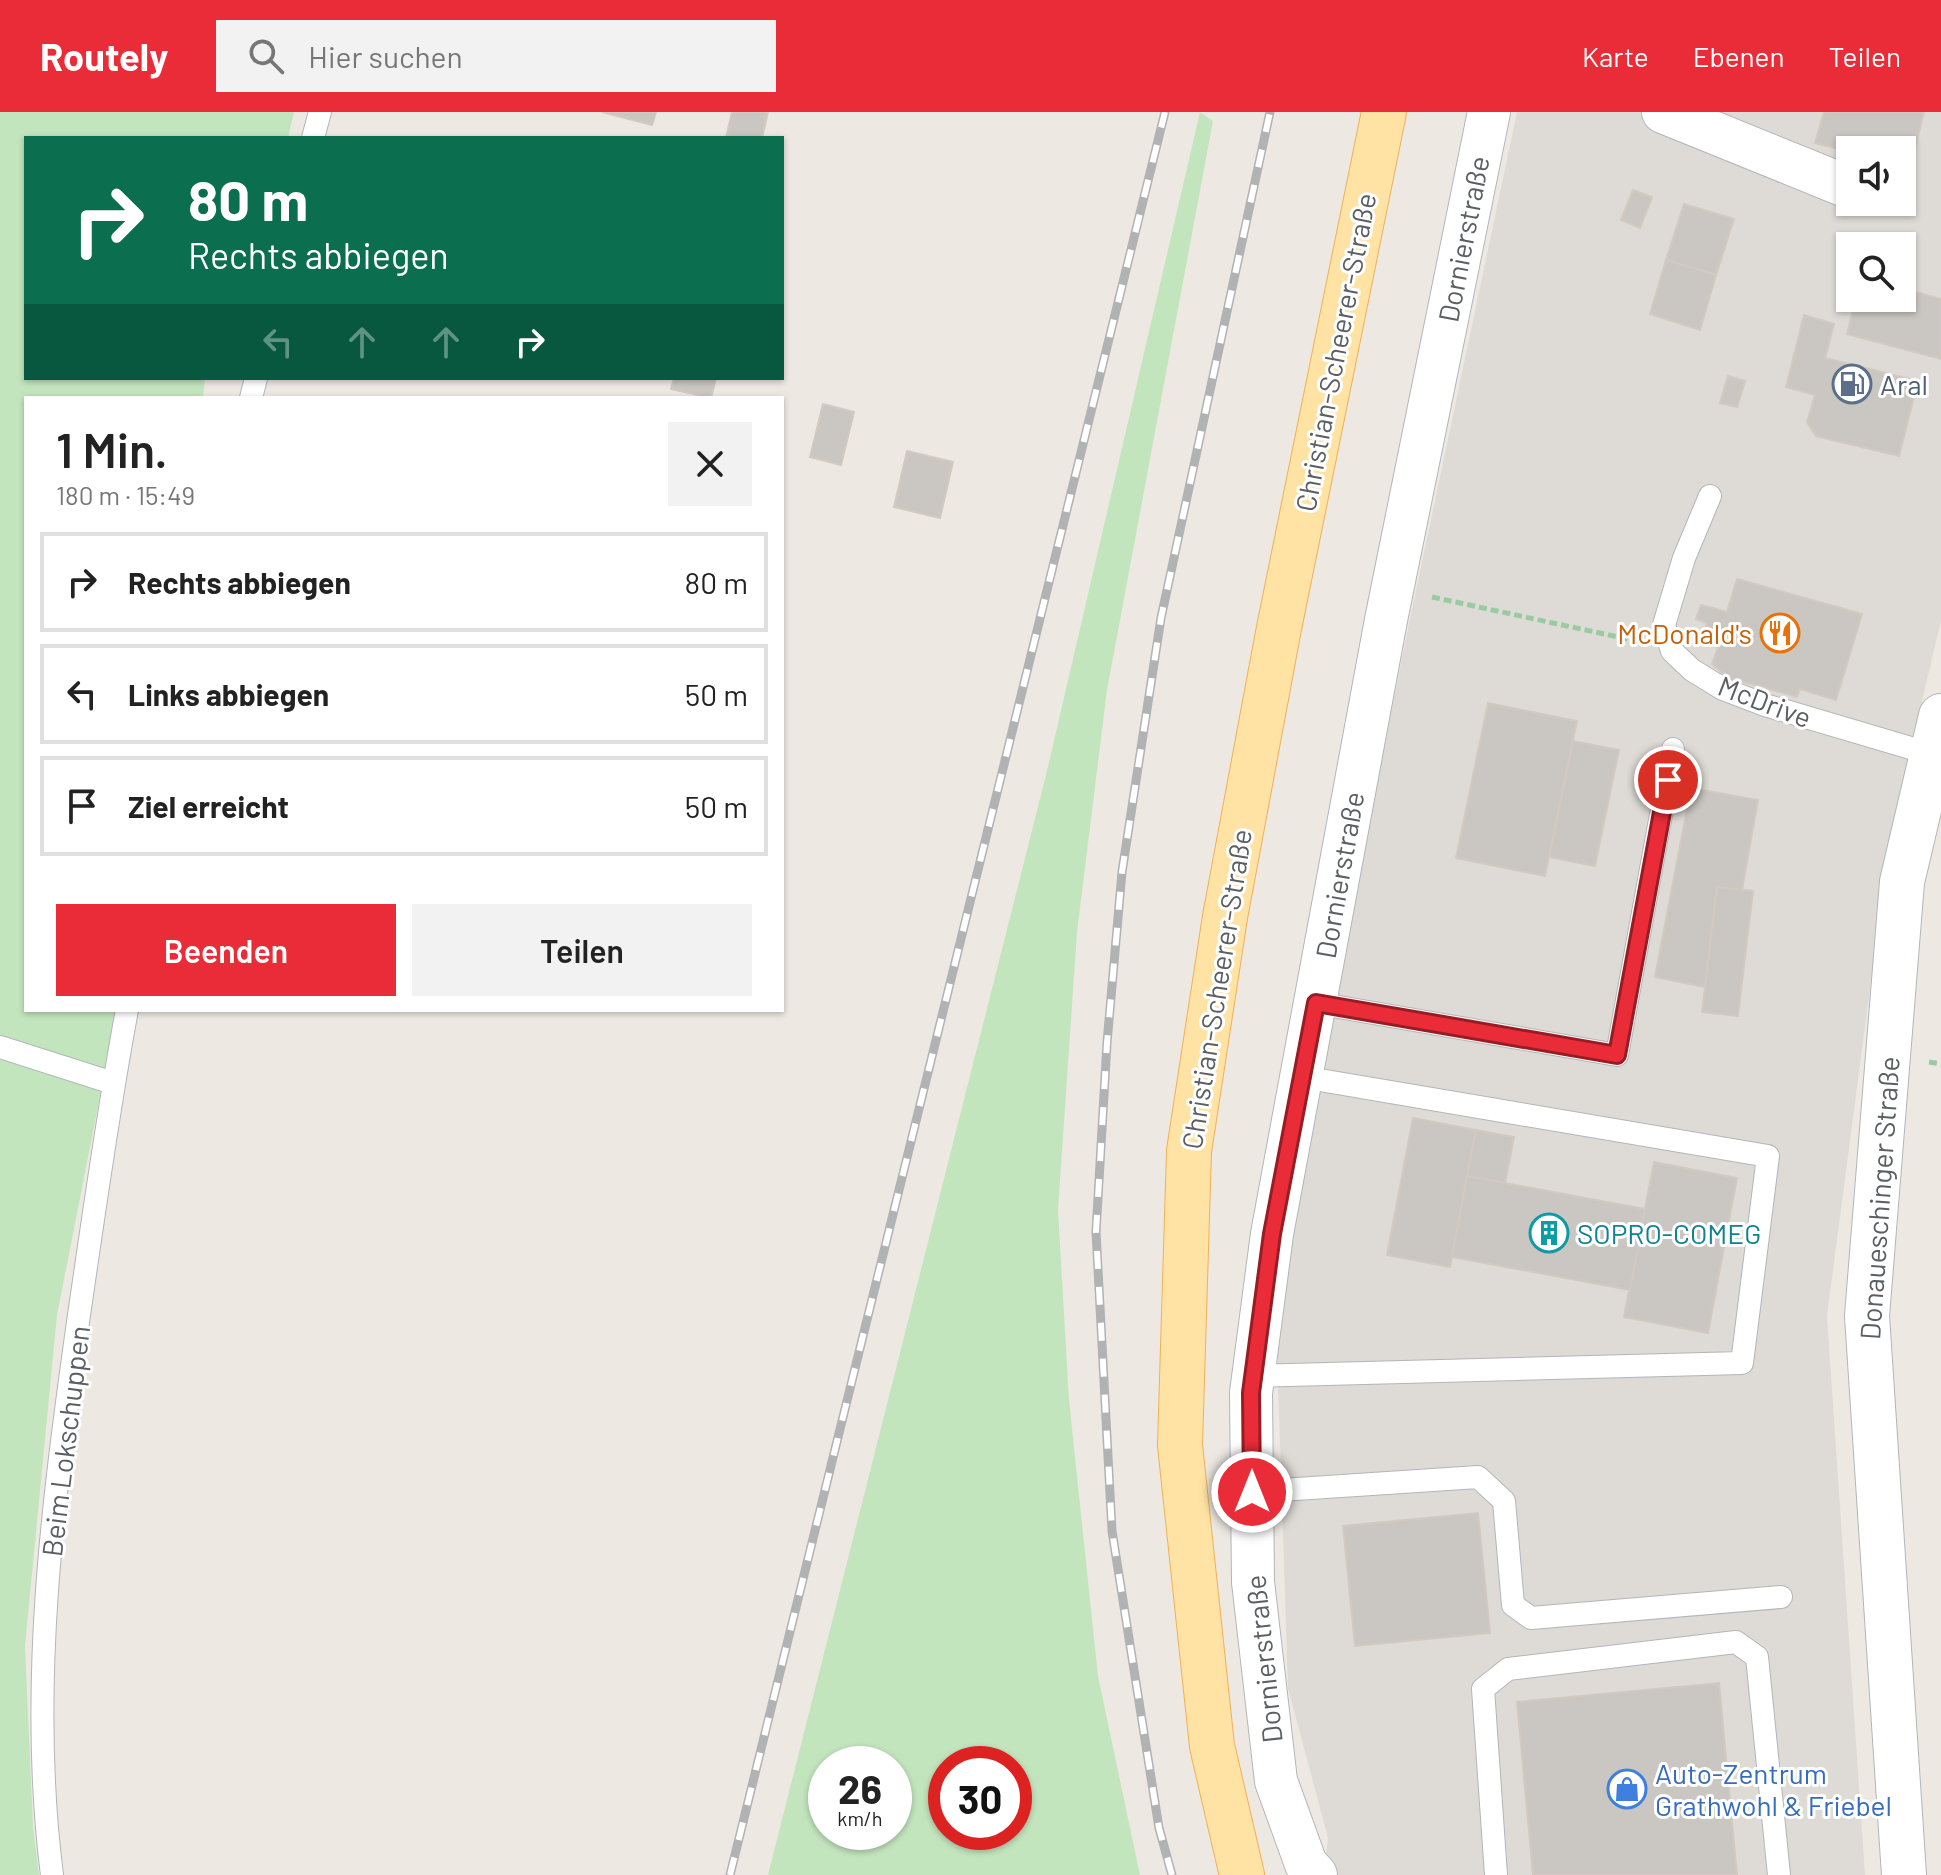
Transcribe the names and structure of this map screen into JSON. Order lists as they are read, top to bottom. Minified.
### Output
{"streets":{"main road":["Christian-Scheerer-Straße"],"street":["Dornierstraße","Donaueschinger Straße"],"lane":["McDrive","Beim Lokschuppen"]},"crossings":[["McDrive","Donaueschinger Straße"]],"places":{"fuel station":["Aral"],"restaurant":["McDonald's"],"building":["SOPRO-COMEG"],"shop":["Auto-Zentrum Grathwohl & Friebel"]},"page":{"header":"Routely","search":"Hier suchen","nav":["Karte","Ebenen","Teilen"],"turn":["80 m","Rechts abbiegen"],"heading":["1 Min.","180 m · 15:49"],"list":[{"name":"Rechts abbiegen","value":"80 m"},{"name":"Links abbiegen","value":"50 m"},{"name":"Ziel erreicht","value":"50 m"}],"buttons":["Beenden","Teilen"],"speed":"26 km/h","limit":"30"}}
